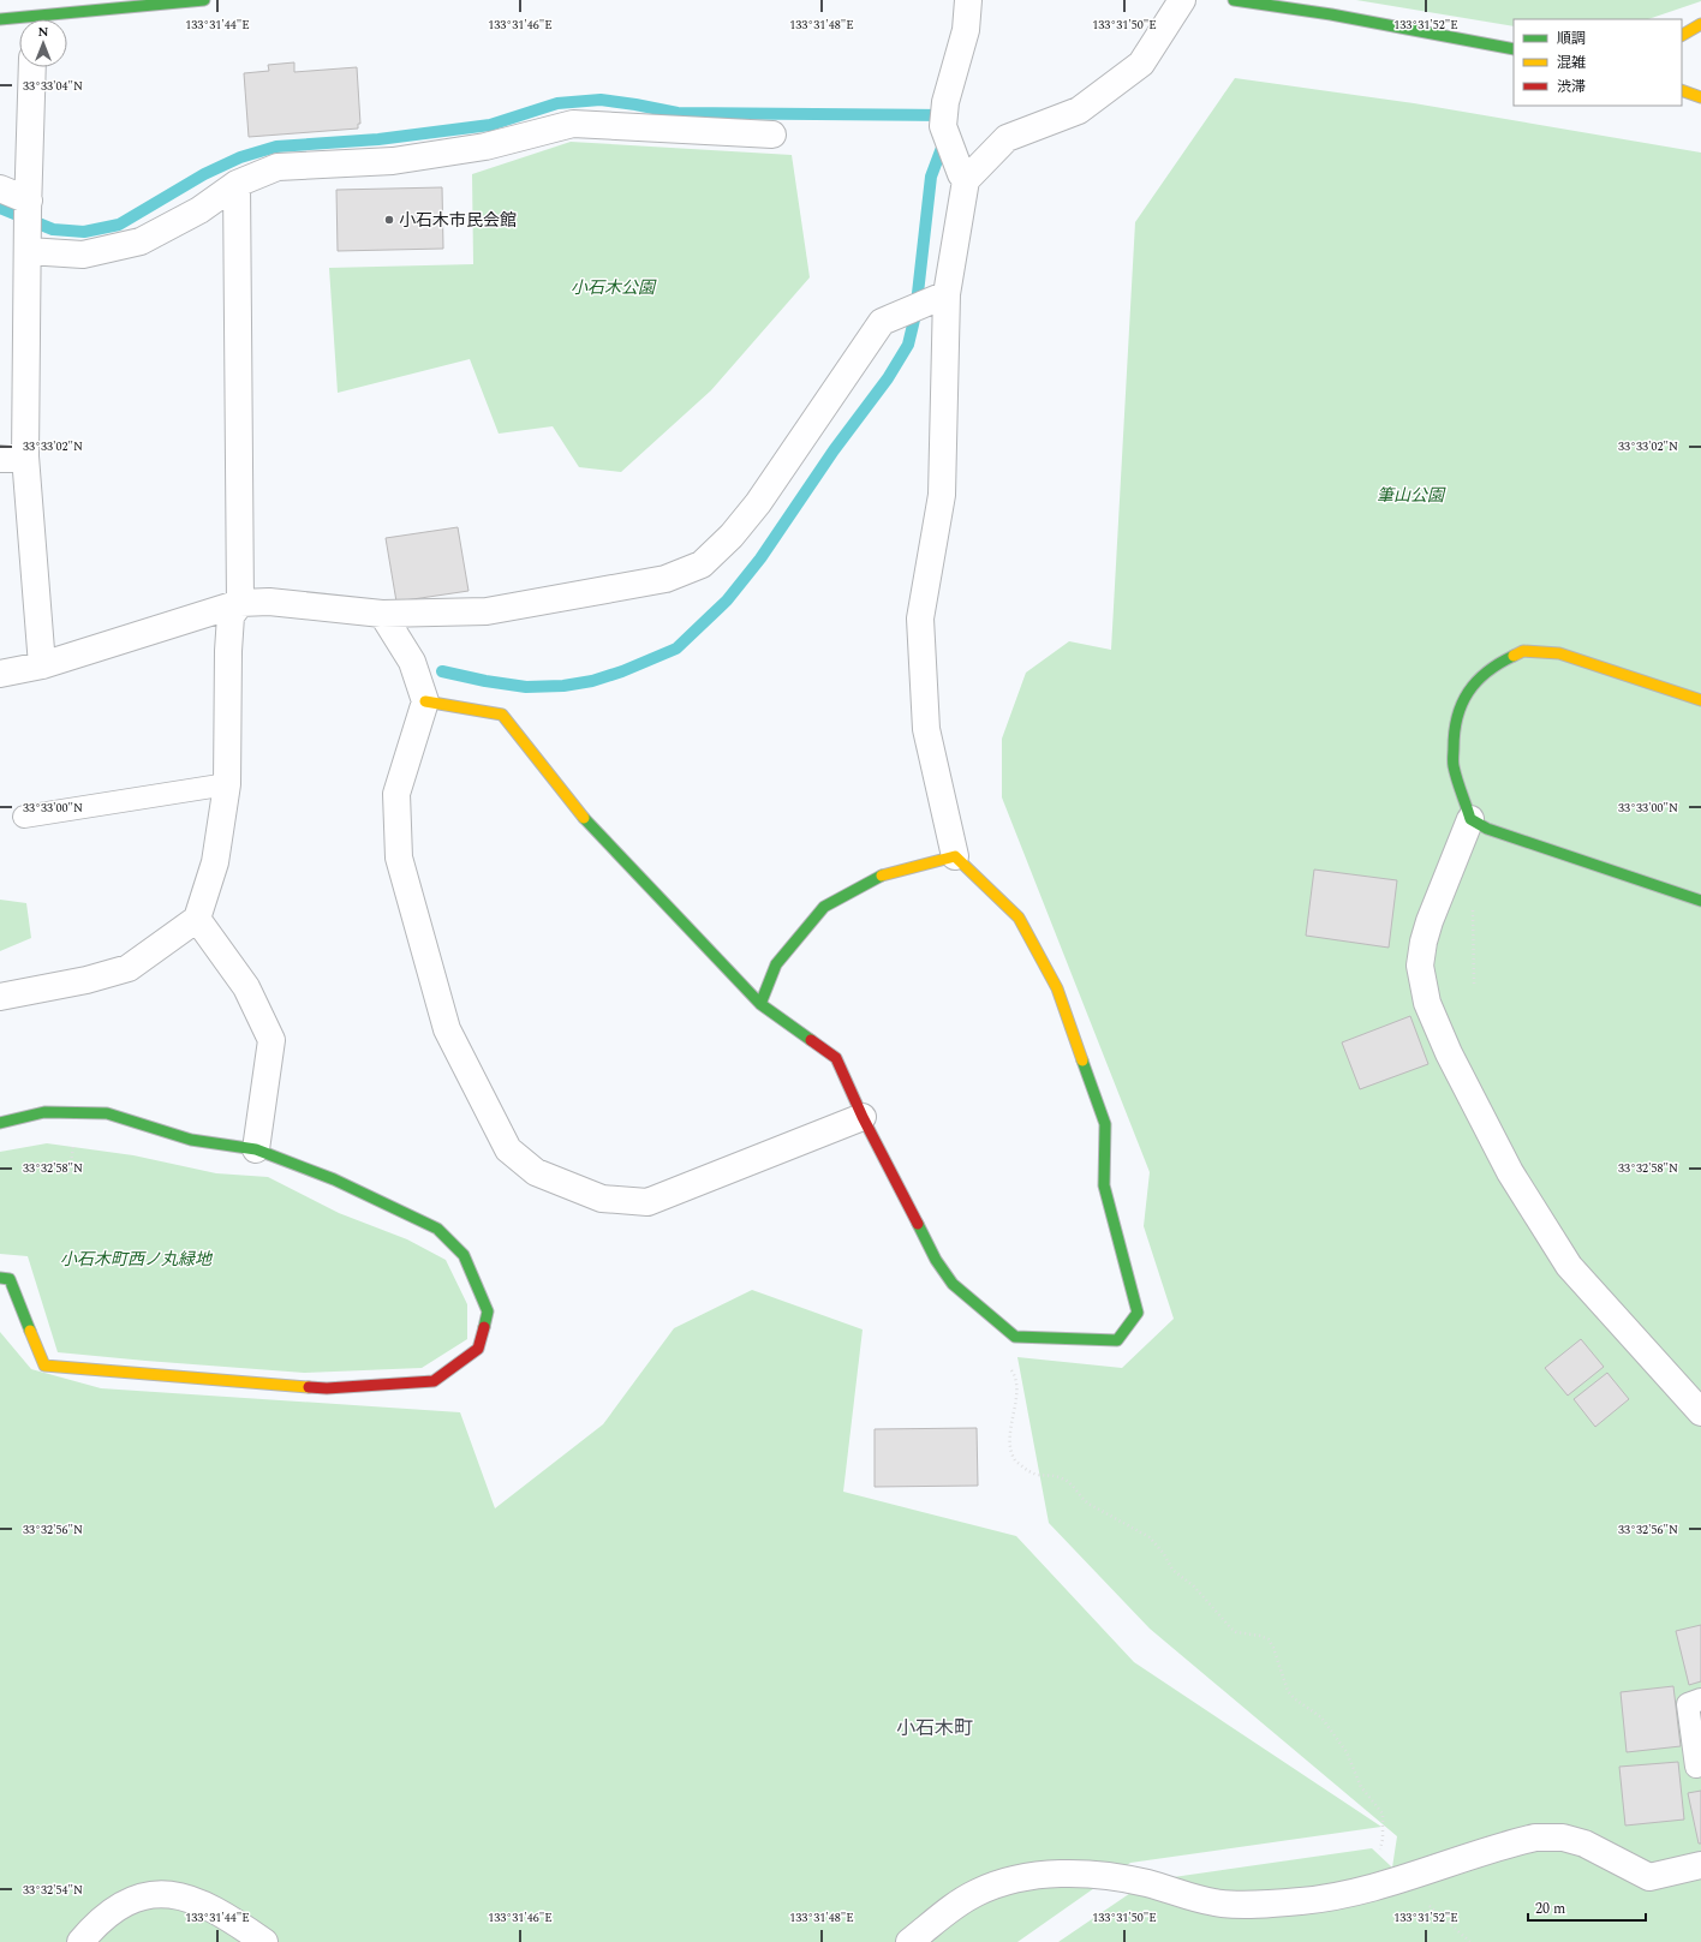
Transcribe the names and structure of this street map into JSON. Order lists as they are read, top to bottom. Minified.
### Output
{"districts":["小石木町"],"parks":["小石木公園","筆山公園","小石木町西ノ丸緑地"],"places":["小石木市民会館"],"legend":["順調","混雑","渋滞"],"scale_bar":"20 m","north":"top","coordinates":["133°31'44\"E","133°31'46\"E","133°31'48\"E","133°31'50\"E","133°31'52\"E","33°33'04\"N","33°33'02\"N","33°33'00\"N","33°32'58\"N","33°32'56\"N","33°32'54\"N"]}
